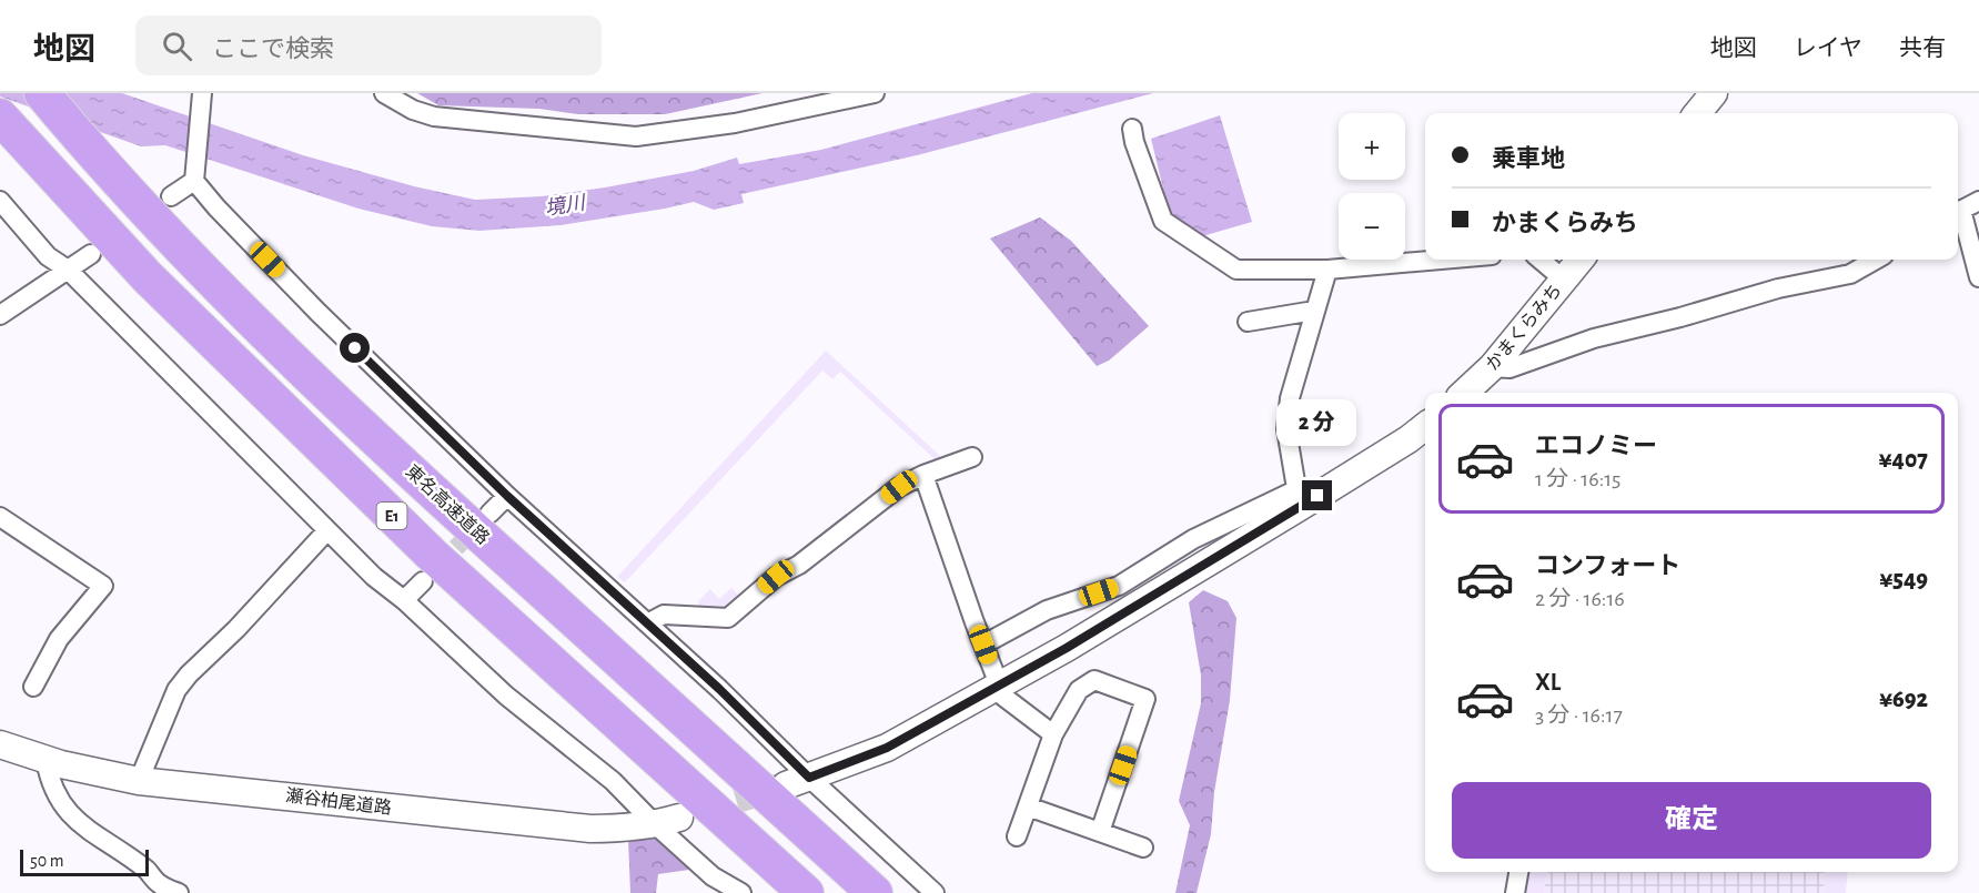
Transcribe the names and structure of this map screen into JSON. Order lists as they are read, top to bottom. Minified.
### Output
{"streets":{"highway":["東名高速道路","E1"],"main road":["かまくらみち","瀬谷柏尾道路"]},"water":["境川"],"scale_bar":"50 m","page":{"header":"地図","search":"ここで検索","nav":["地図","レイヤ","共有"],"map_buttons":["+","−"],"banner":["乗車地","かまくらみち"],"bubble":"2 分","list":[{"name":"エコノミー","note":"1 分 · 16:15","value":"¥407"},{"name":"コンフォート","note":"2 分 · 16:16","value":"¥549"},{"name":"XL","note":"3 分 · 16:17","value":"¥692"}],"buttons":"確定","scale":"50 m"}}
